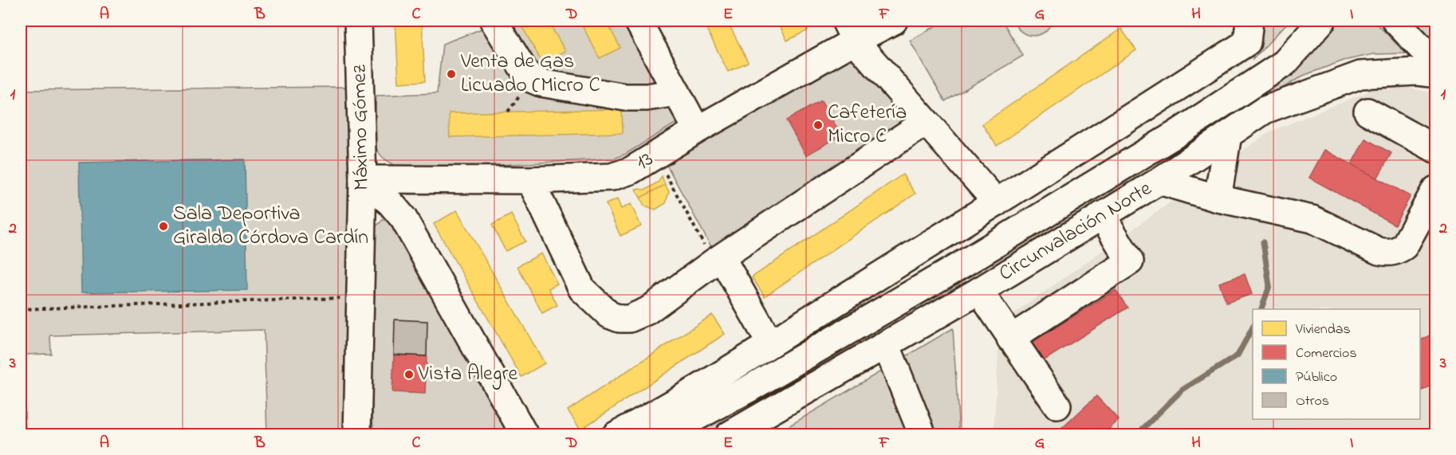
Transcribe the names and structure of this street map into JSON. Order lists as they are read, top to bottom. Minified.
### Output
{"streets":{"main road":["Máximo Gómez","13","Circunvalación Norte"]},"crossings":[["Máximo Gómez","13"]],"places":["Venta de Gas Licuado (Micro C","Cafetería Micro C","Sala Deportiva Giraldo Córdova Cardín","Vista Alegre"],"legend":["Viviendas","Comercios","Público","Otros"],"grid":{"columns":["A","B","C","D","E","F","G","H","I"],"rows":["1","2","3"]}}
